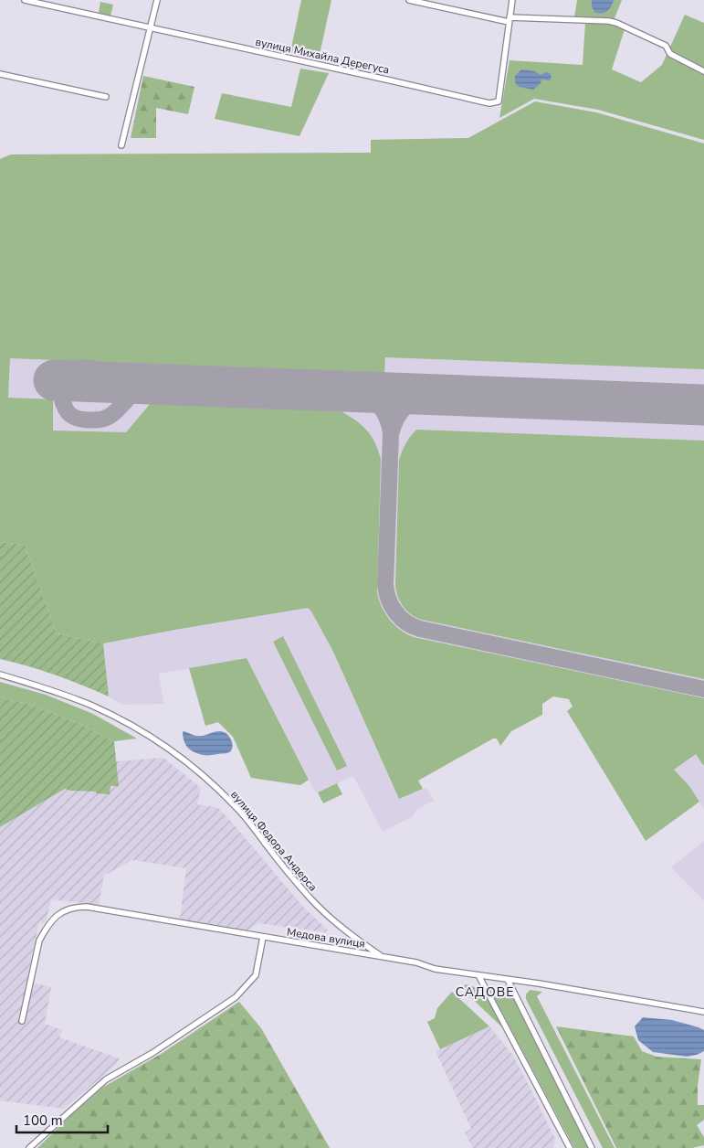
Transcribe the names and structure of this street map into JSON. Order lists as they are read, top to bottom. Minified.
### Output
{"streets":{"street":["вулиця Михайла Дерегуса","вулиця Федора Андерса","Медова вулиця"]},"crossings":[["вулиця Федора Андерса","Медова вулиця"]],"districts":["САДОВЕ"],"scale_bar":"100 m"}
